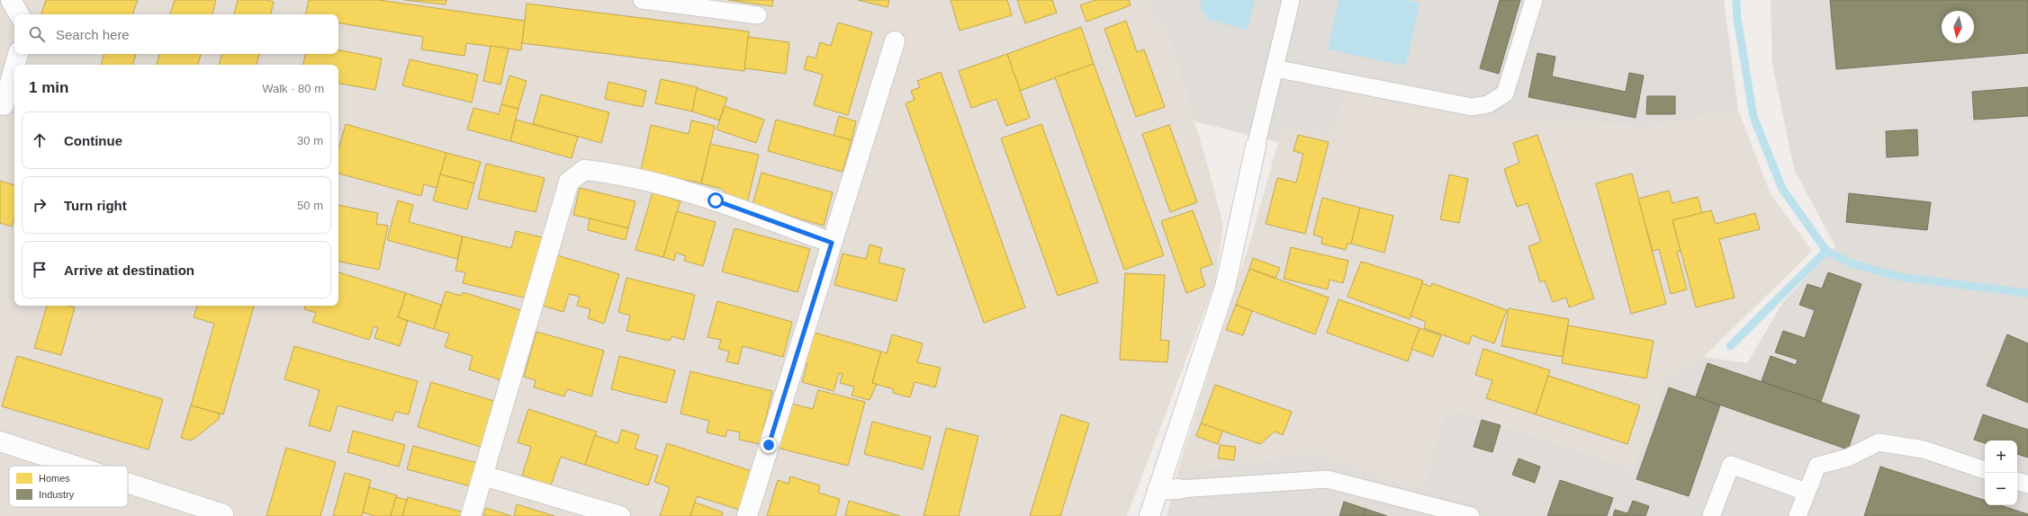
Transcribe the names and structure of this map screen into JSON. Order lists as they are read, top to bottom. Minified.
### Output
{"legend":["Homes","Industry"],"north":"bottom","page":{"search":"Search here","heading":["1 min","Walk · 80 m"],"list":[["Continue","30 m"],["Turn right","50 m"],"Arrive at destination"],"map_buttons":["+","−"]}}
